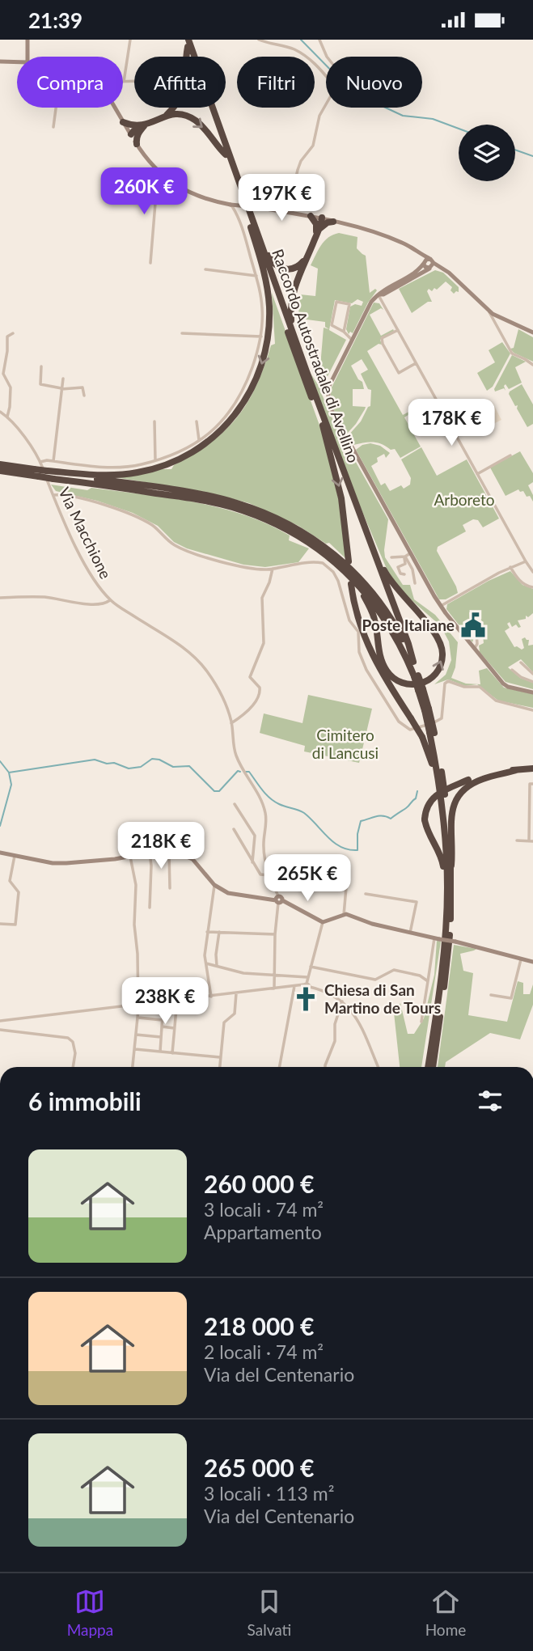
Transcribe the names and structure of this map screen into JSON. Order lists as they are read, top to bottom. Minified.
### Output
{"streets":{"highway":["Raccordo Autostradale di Avellino"],"street":["Via Macchione"]},"parks":["Arboreto","Cimitero di Lancusi"],"places":{"public building":["Poste Italiane"],"church":["Chiesa di San Martino de Tours"]},"page":{"status":"21:39","chip":["Compra","Affitta","Filtri","Nuovo"],"price":["260K €","197K €","178K €","218K €","265K €","238K €"],"heading":"6 immobili","list":[{"name":"260 000 €","note":"3 locali · 74 m² · Appartamento"},{"name":"218 000 €","note":"2 locali · 74 m² · Via del Centenario"},{"name":"265 000 €","note":"3 locali · 113 m² · Via del Centenario"}],"tabs":["Mappa","Salvati","Home"]}}
